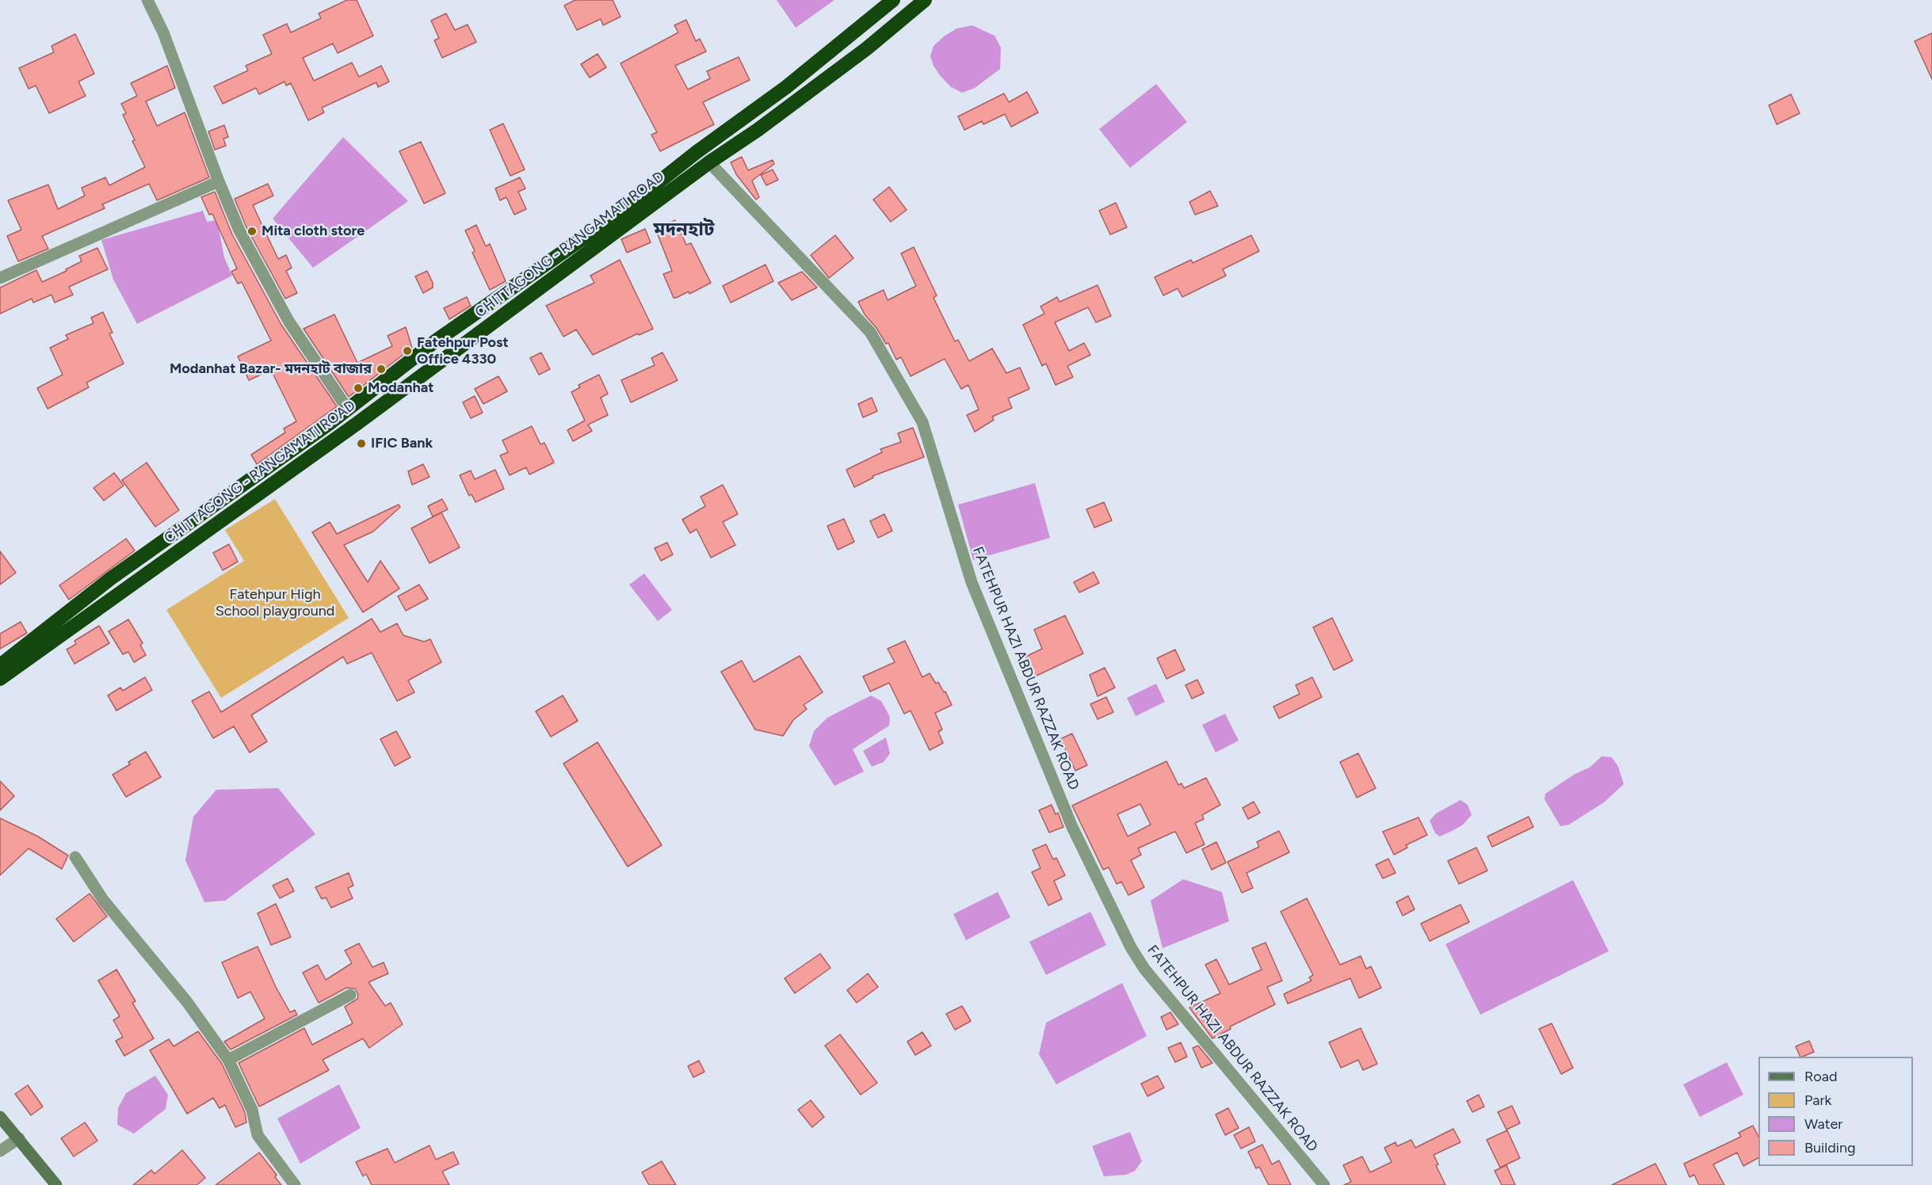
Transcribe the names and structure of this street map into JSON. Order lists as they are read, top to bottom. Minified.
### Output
{"streets":{"highway":["CHITTAGONG - RANGAMATI ROAD"],"street":["FATEHPUR HAZI ABDUR RAZZAK ROAD"]},"crossings":[["CHITTAGONG - RANGAMATI ROAD","FATEHPUR HAZI ABDUR RAZZAK ROAD"]],"districts":["মদনহাট"],"parks":["Fatehpur High School playground"],"places":["Mita cloth store","Fatehpur Post Office 4330","Modanhat Bazar- মদনহাট বাজার","Modanhat","IFIC Bank"],"legend":["Road","Park","Water","Building"]}
